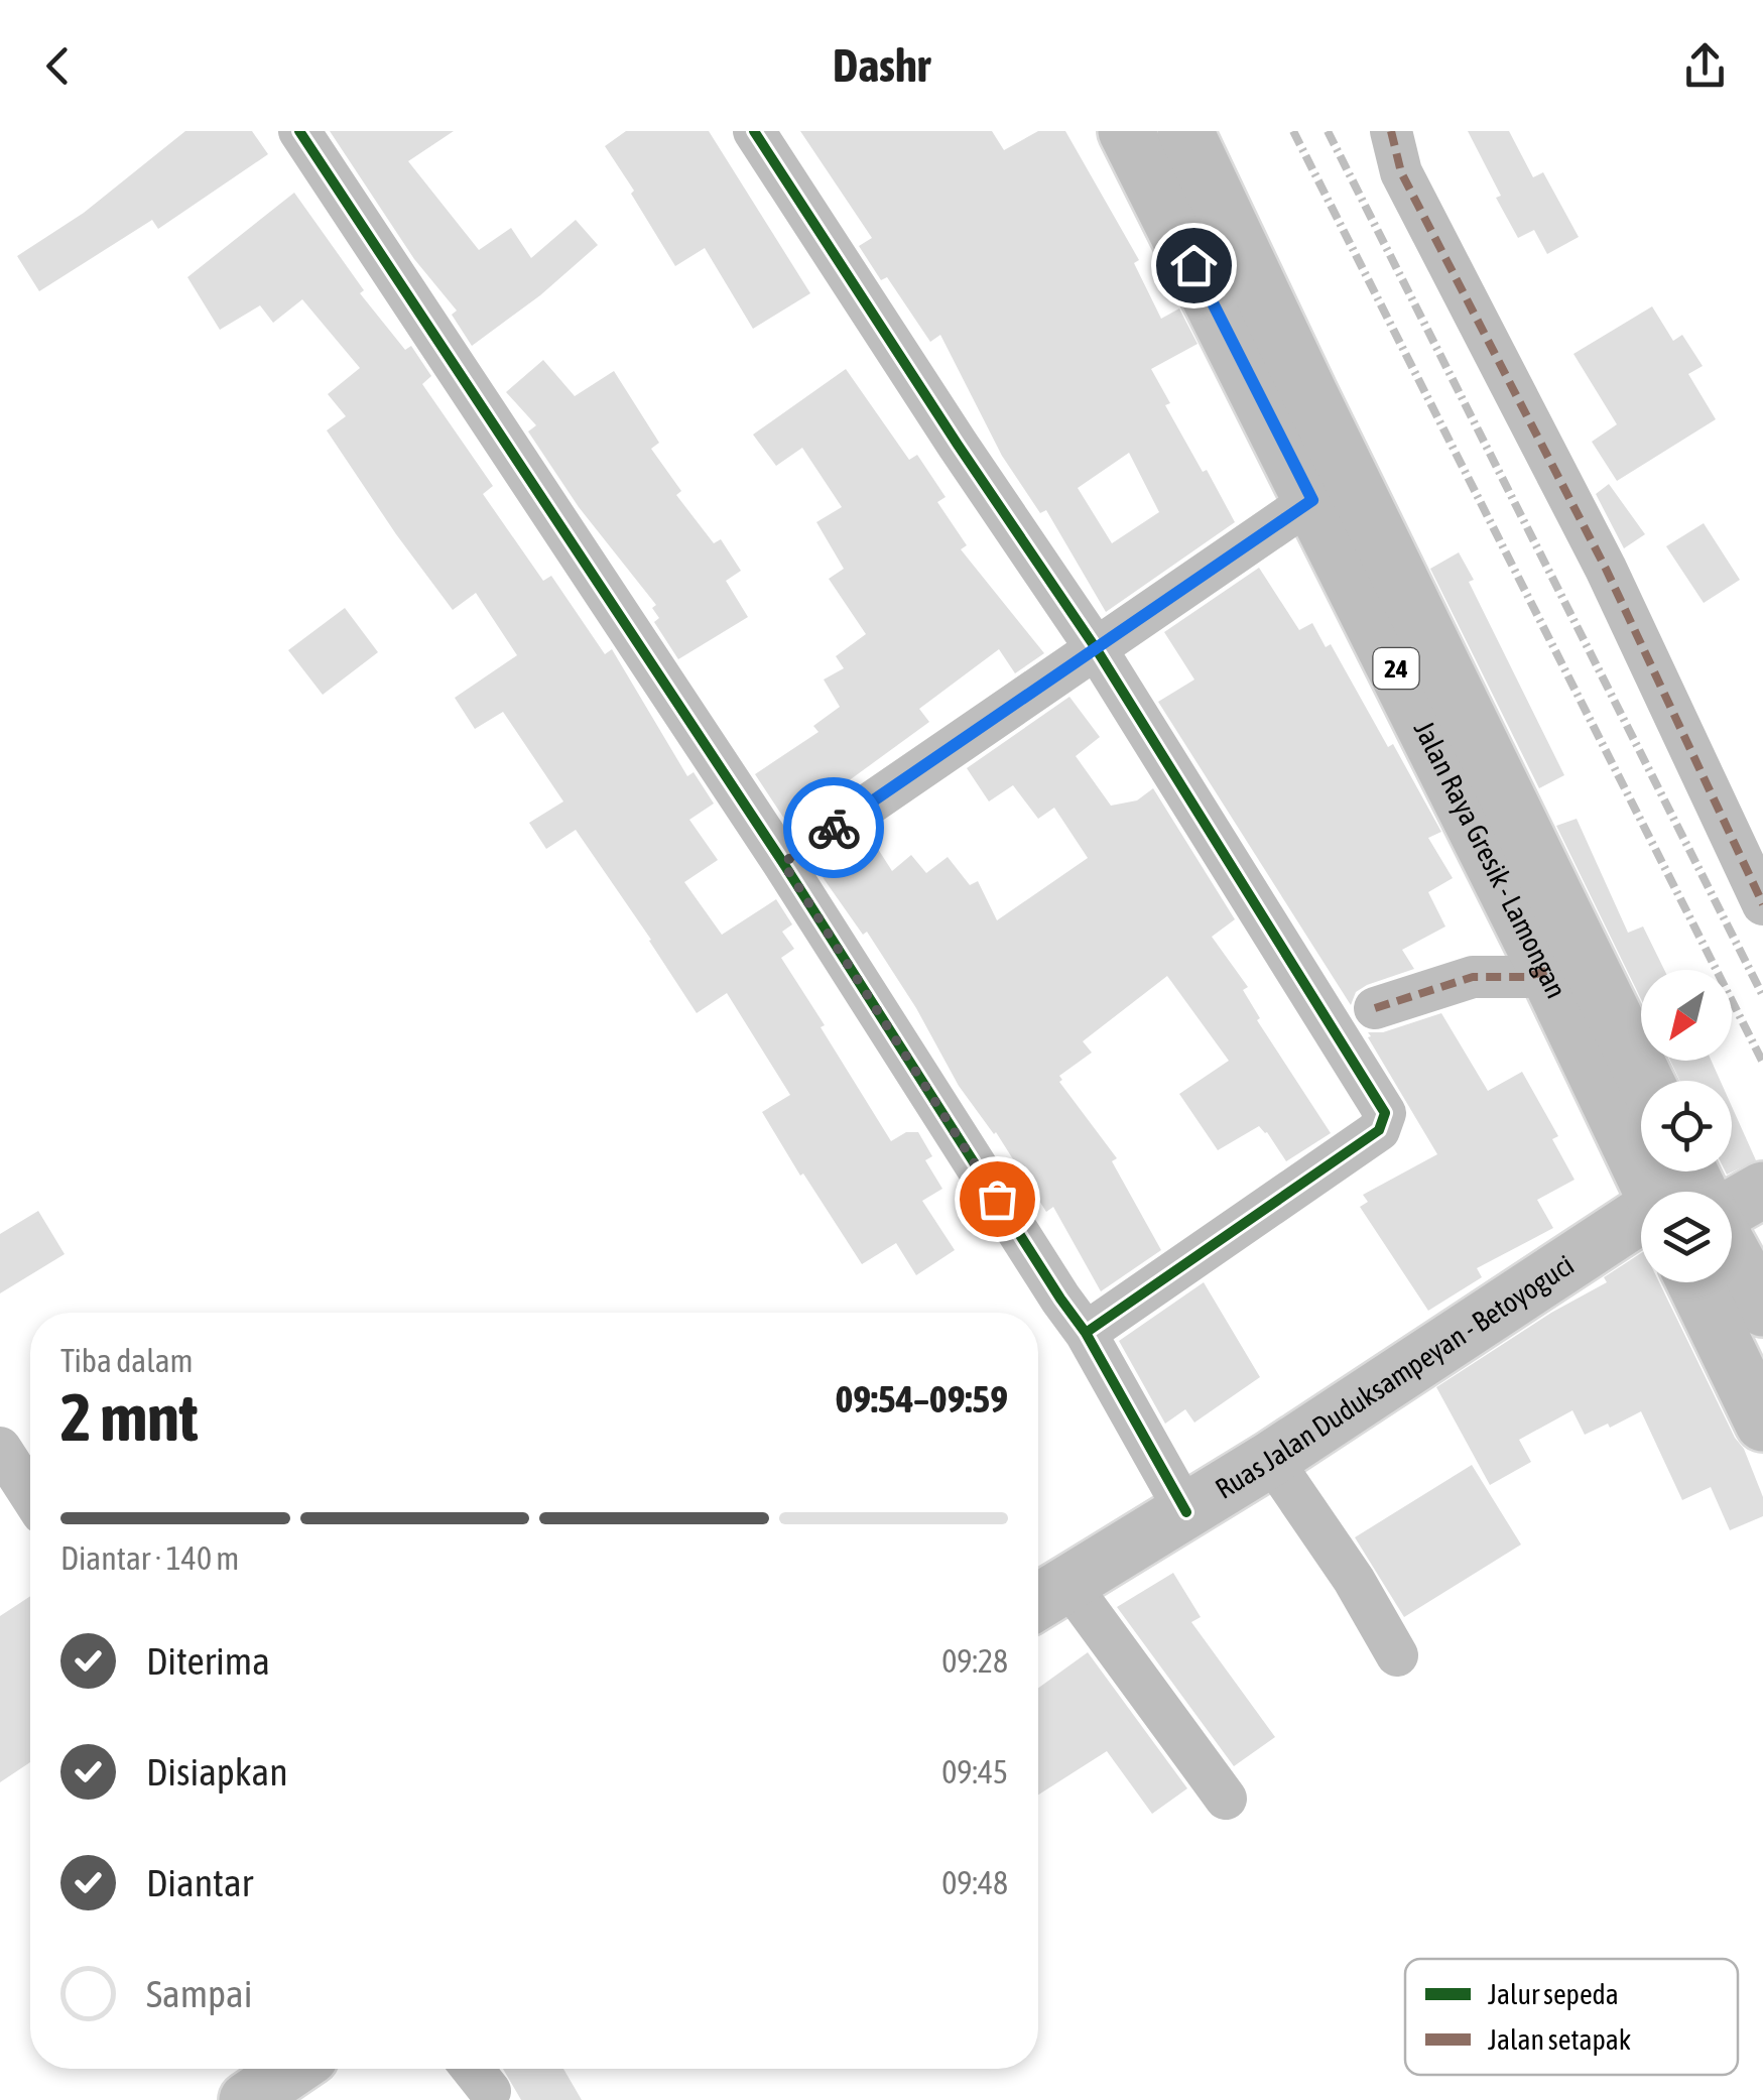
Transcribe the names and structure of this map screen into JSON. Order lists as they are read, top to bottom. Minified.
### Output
{"streets":{"main road":["24","Jalan Raya Gresik - Lamongan","Ruas Jalan Duduksampeyan - Betoyoguci"]},"legend":["Jalur sepeda","Jalan setapak"],"north":"bottom left","page":{"header":"Dashr","heading":["2 mnt","Tiba dalam","09:54–09:59"],"bar":"Diantar · 140 m","list":[["Diterima","09:28"],["Disiapkan","09:45"],["Diantar","09:48"],"Sampai"]}}
